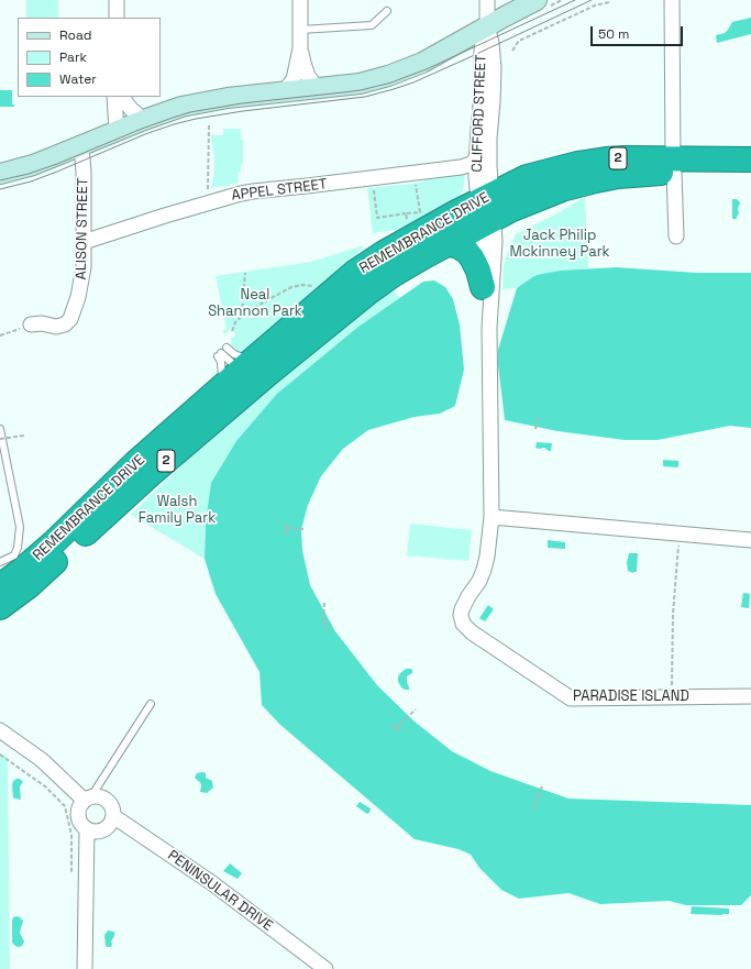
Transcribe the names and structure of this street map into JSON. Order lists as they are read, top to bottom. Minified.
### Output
{"streets":{"highway":["2","REMEMBRANCE DRIVE"],"street":["CLIFFORD STREET","APPEL STREET","ALISON STREET","PARADISE ISLAND","PENINSULAR DRIVE"]},"crossings":[["CLIFFORD STREET","APPEL STREET"],["CLIFFORD STREET","REMEMBRANCE DRIVE"],["APPEL STREET","ALISON STREET"],["REMEMBRANCE DRIVE","PARADISE ISLAND"]],"parks":["Jack Philip Mckinney Park","Neal Shannon Park","Walsh Family Park"],"legend":["Road","Park","Water"],"scale_bar":"50 m"}
